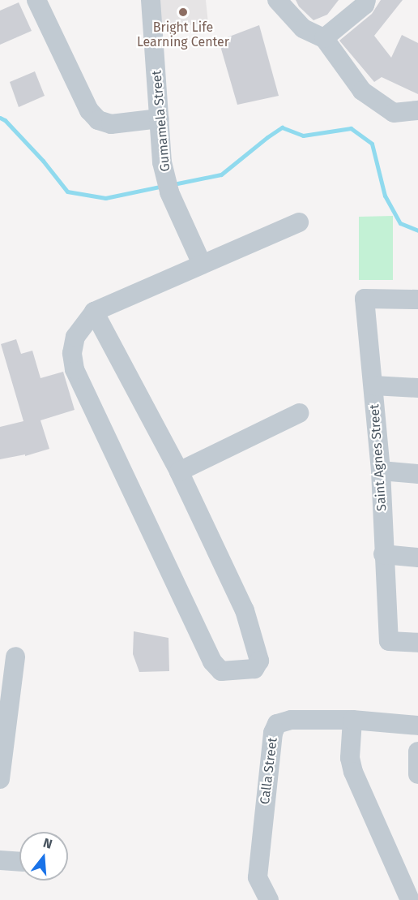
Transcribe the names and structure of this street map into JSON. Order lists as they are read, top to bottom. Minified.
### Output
{"streets":{"street":["Gumamela Street","Saint Agnes Street","Calla Street"]},"places":["Bright Life Learning Center"],"north":"top"}
